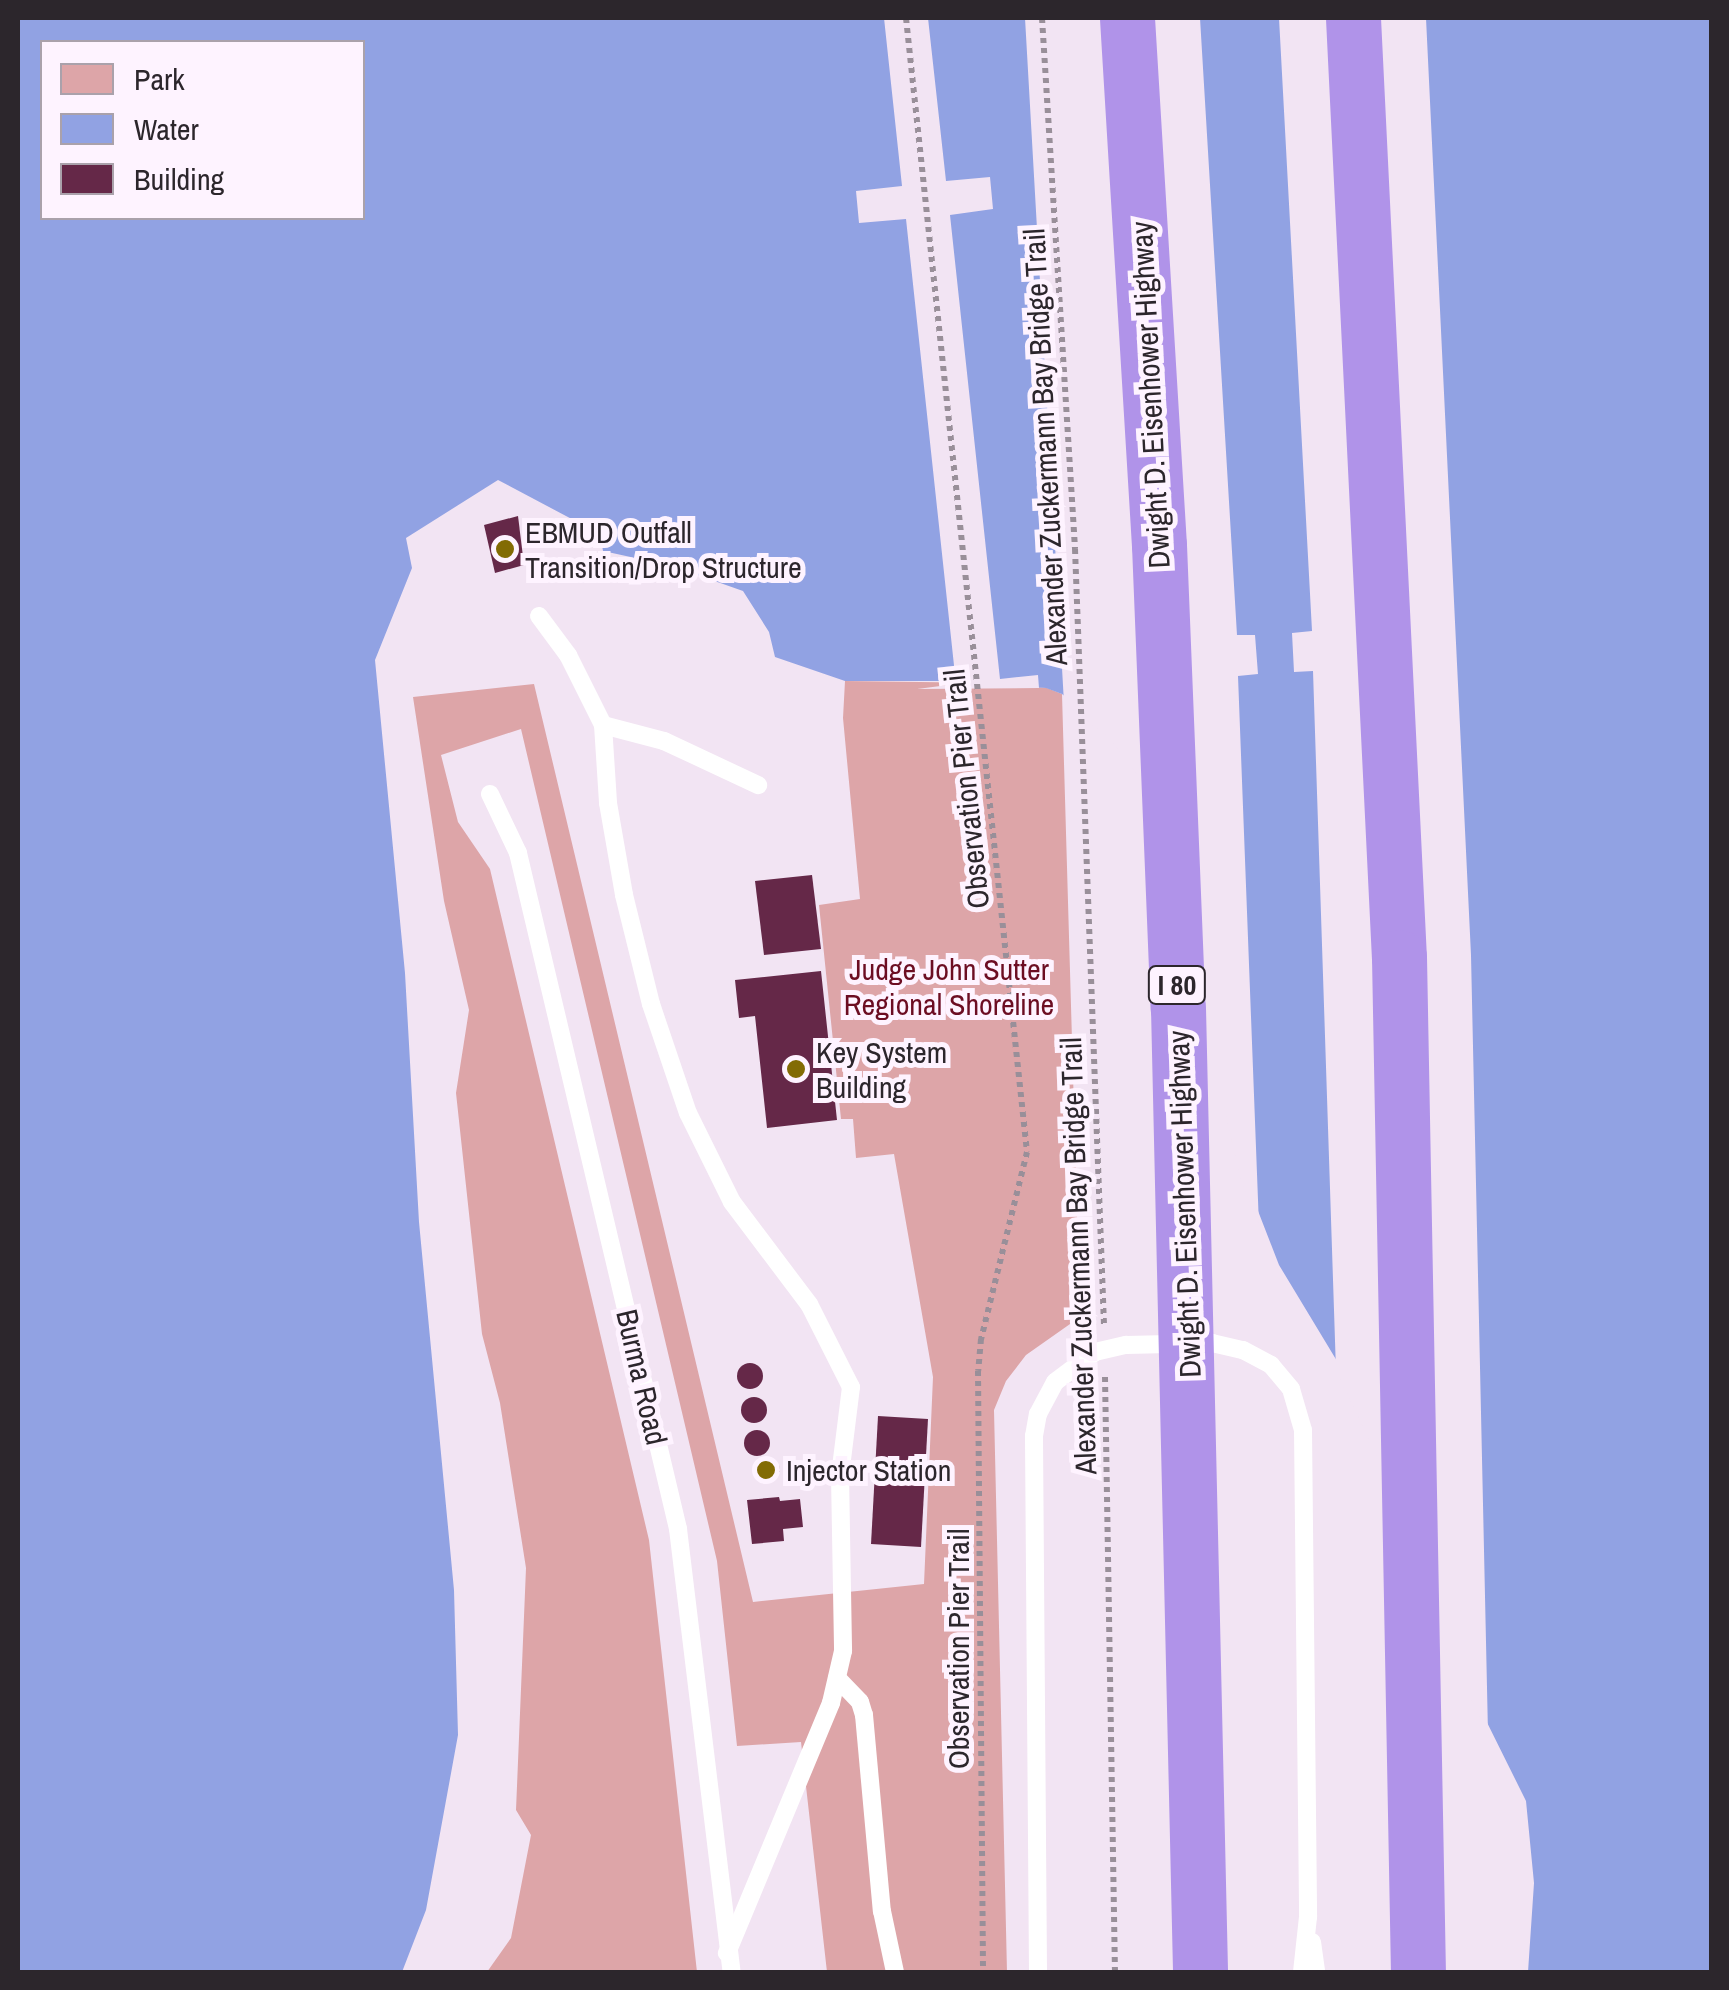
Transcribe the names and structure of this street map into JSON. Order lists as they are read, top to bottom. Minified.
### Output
{"streets":{"highway":["Dwight D. Eisenhower Highway","I 80"],"lane":["Burma Road"],"path":["Alexander Zuckermann Bay Bridge Trail","Observation Pier Trail"]},"parks":["Judge John Sutter Regional Shoreline"],"places":["EBMUD Outfall Transition/Drop Structure","Key System Building","Injector Station"],"legend":["Park","Water","Building"]}
